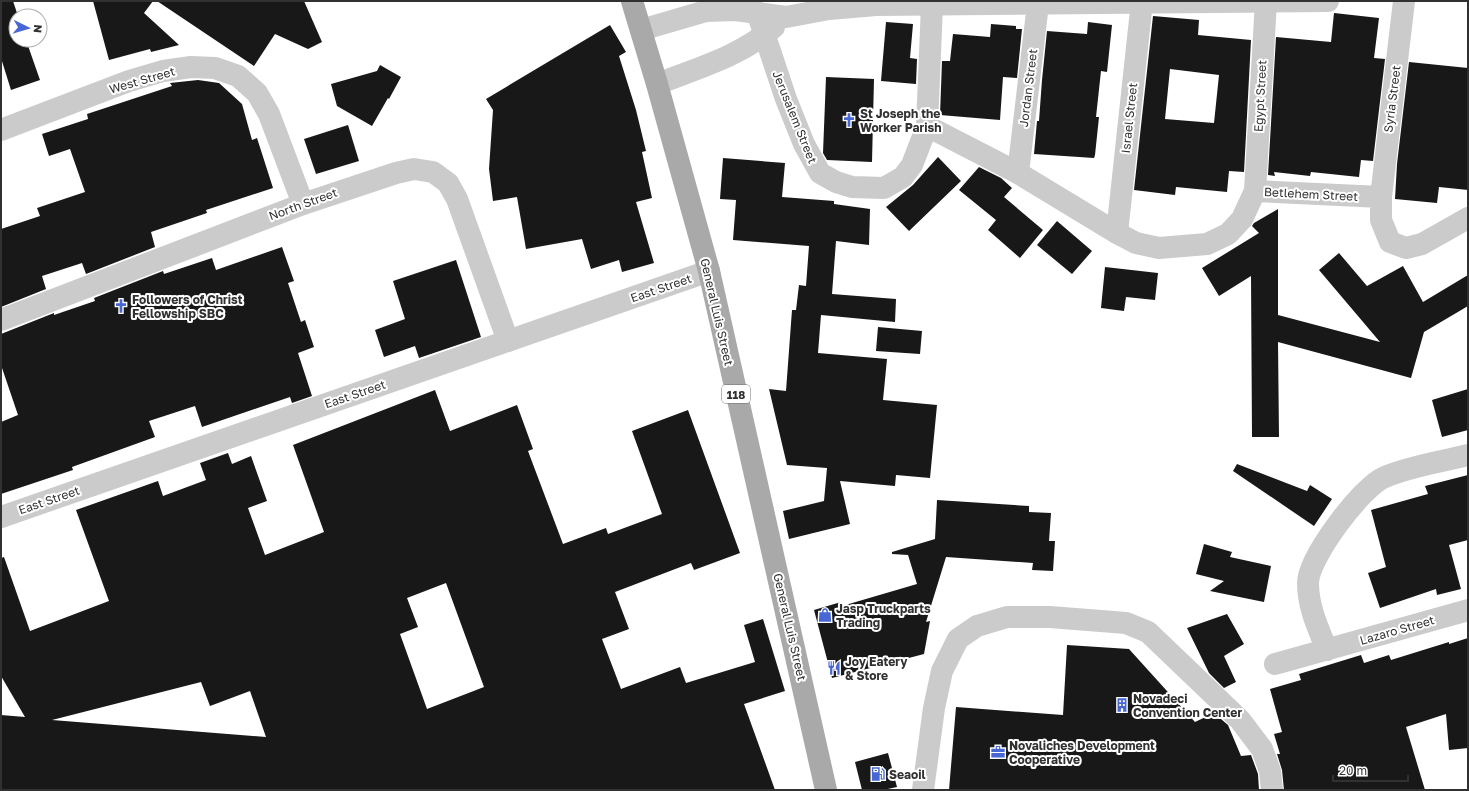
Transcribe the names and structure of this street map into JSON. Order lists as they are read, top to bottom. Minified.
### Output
{"streets":{"main road":["General Luis Street","118"],"street":["West Street","Jordan Street","Egypt Street","Syria Street","Jerusalem Street","Israel Street","Betlehem Street","North Street","East Street","Lazaro Street"]},"crossings":[["West Street","North Street"],["Jordan Street","Betlehem Street"],["Egypt Street","Betlehem Street"],["Syria Street","Betlehem Street"],["Jerusalem Street","Betlehem Street"],["Israel Street","Betlehem Street"],["North Street","East Street"],["East Street","General Luis Street"]],"places":{"church":["St Joseph the Worker Parish","Followers of Christ Fellowship SBC"],"shop":["Jasp Truckparts Trading"],"restaurant":["Joy Eatery & Store"],"building":["Novadeci Convention Center"],"office":["Novaliches Development Cooperative"],"fuel station":["Seaoil"]},"scale_bar":"20 m","north":"right"}
